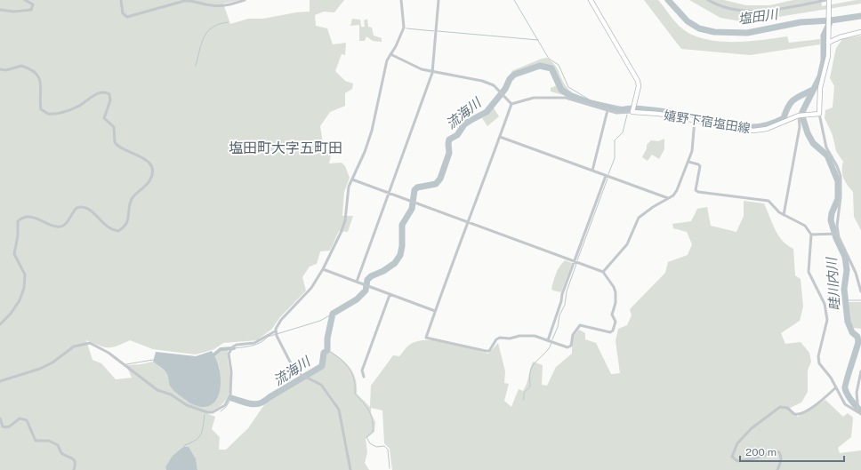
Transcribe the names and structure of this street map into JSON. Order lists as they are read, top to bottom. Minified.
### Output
{"streets":{"main road":["嬉野下宿塩田線"]},"districts":["塩田町大字五町田"],"water":["塩田川","流海川","畦川内川"],"scale_bar":"200 m"}
